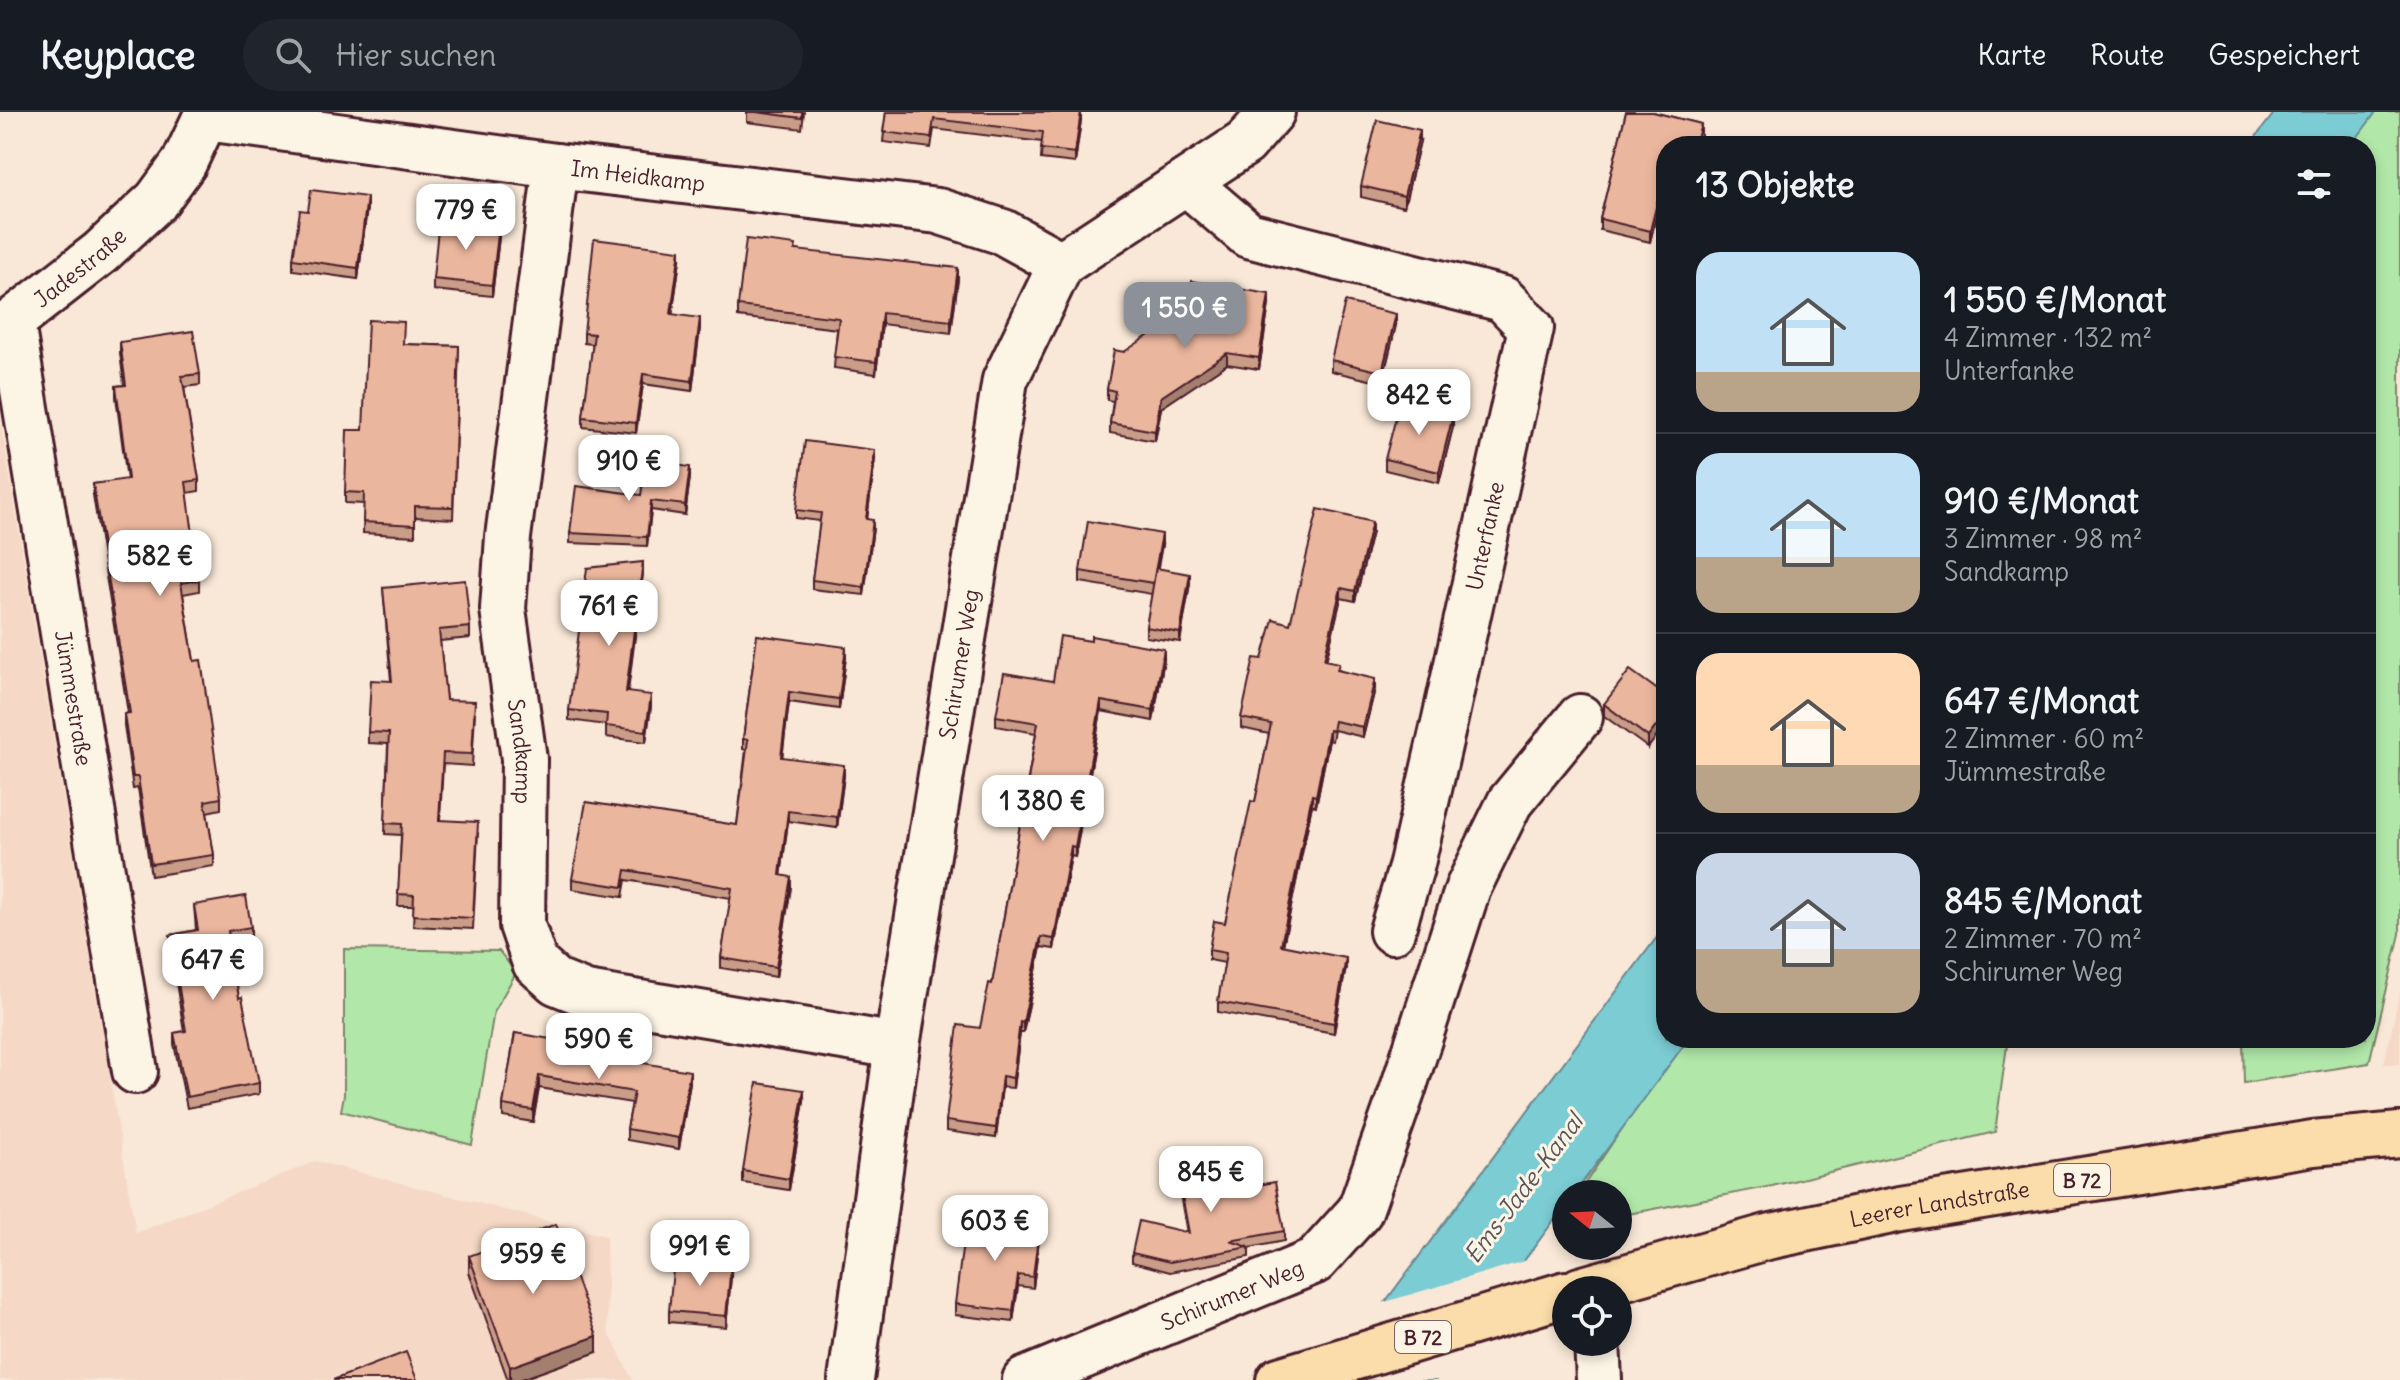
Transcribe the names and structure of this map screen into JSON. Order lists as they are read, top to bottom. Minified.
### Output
{"streets":{"main road":["B 72","Leerer Landstraße"],"street":["Im Heidkamp","Jadestraße","Unterfanke","Schirumer Weg","Jümmestraße","Sandkamp"]},"crossings":[["Im Heidkamp","Jadestraße"],["Im Heidkamp","Schirumer Weg"],["Im Heidkamp","Sandkamp"],["Jadestraße","Jümmestraße"],["Schirumer Weg","Sandkamp"]],"water":["Ems-Jade-Kanal"],"north":"left","page":{"header":"Keyplace","search":"Hier suchen","nav":["Karte","Route","Gespeichert"],"heading":"13 Objekte","price":["779 €","1 550 €","842 €","910 €","582 €","761 €","1 380 €","647 €","590 €","845 €","603 €","991 €","959 €"],"list":[{"name":"1 550 €/Monat","note":"4 Zimmer · 132 m² · Unterfanke"},{"name":"910 €/Monat","note":"3 Zimmer · 98 m² · Sandkamp"},{"name":"647 €/Monat","note":"2 Zimmer · 60 m² · Jümmestraße"},{"name":"845 €/Monat","note":"2 Zimmer · 70 m² · Schirumer Weg"}]}}
